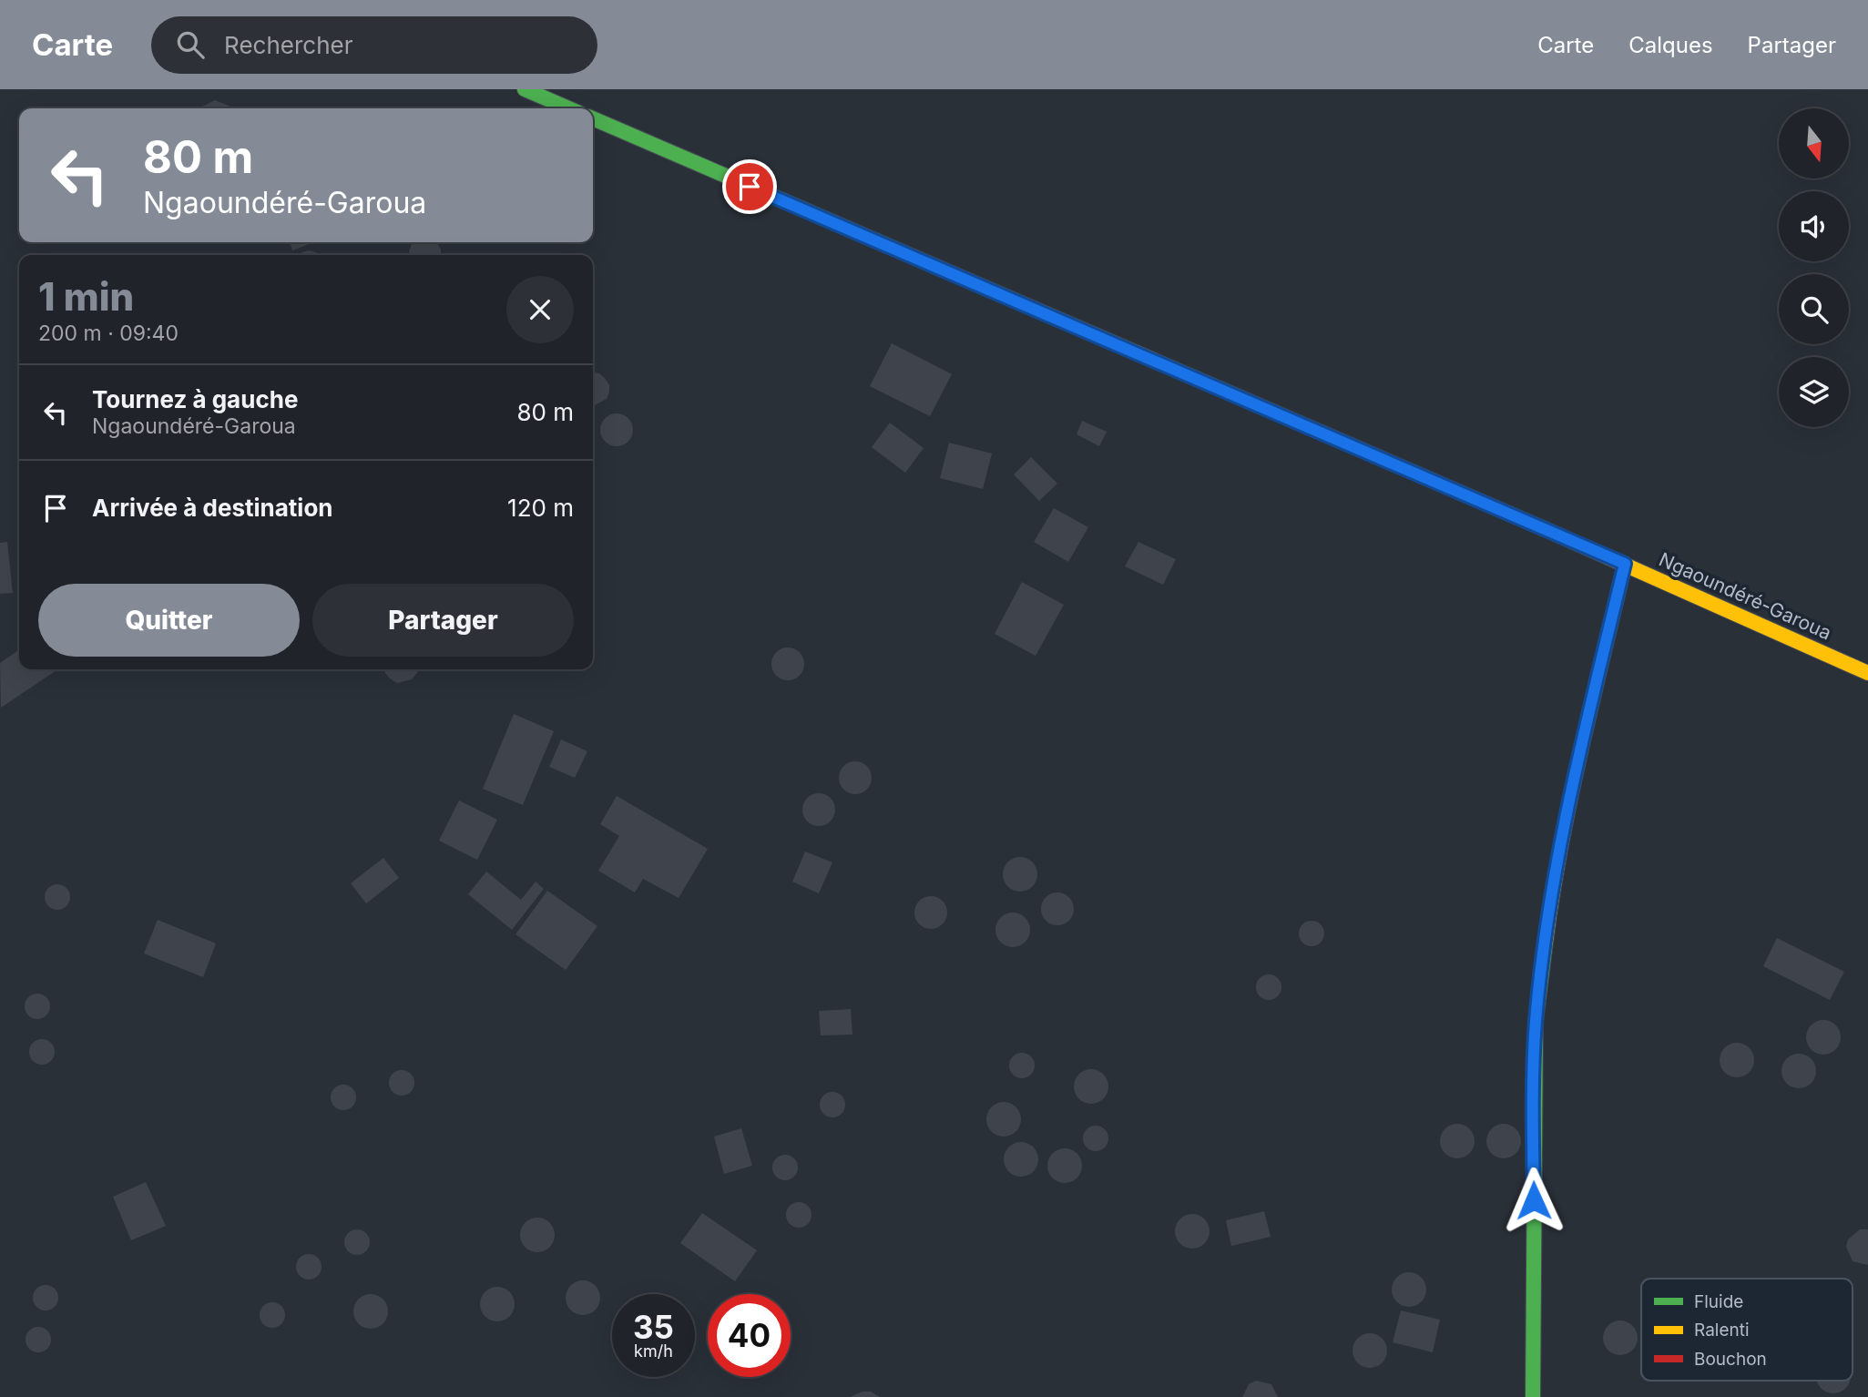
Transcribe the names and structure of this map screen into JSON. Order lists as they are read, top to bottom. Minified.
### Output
{"streets":{"main road":["Ngaoundéré-Garoua"]},"legend":["Fluide","Ralenti","Bouchon"],"north":"bottom","page":{"header":"Carte","search":"Rechercher","nav":["Carte","Calques","Partager"],"turn":["80 m","Ngaoundéré-Garoua"],"heading":["1 min","200 m · 09:40"],"list":[{"name":"Tournez à gauche","note":"Ngaoundéré-Garoua","value":"80 m"},{"name":"Arrivée à destination","value":"120 m"}],"buttons":["Quitter","Partager"],"speed":"35 km/h","limit":"40"}}
